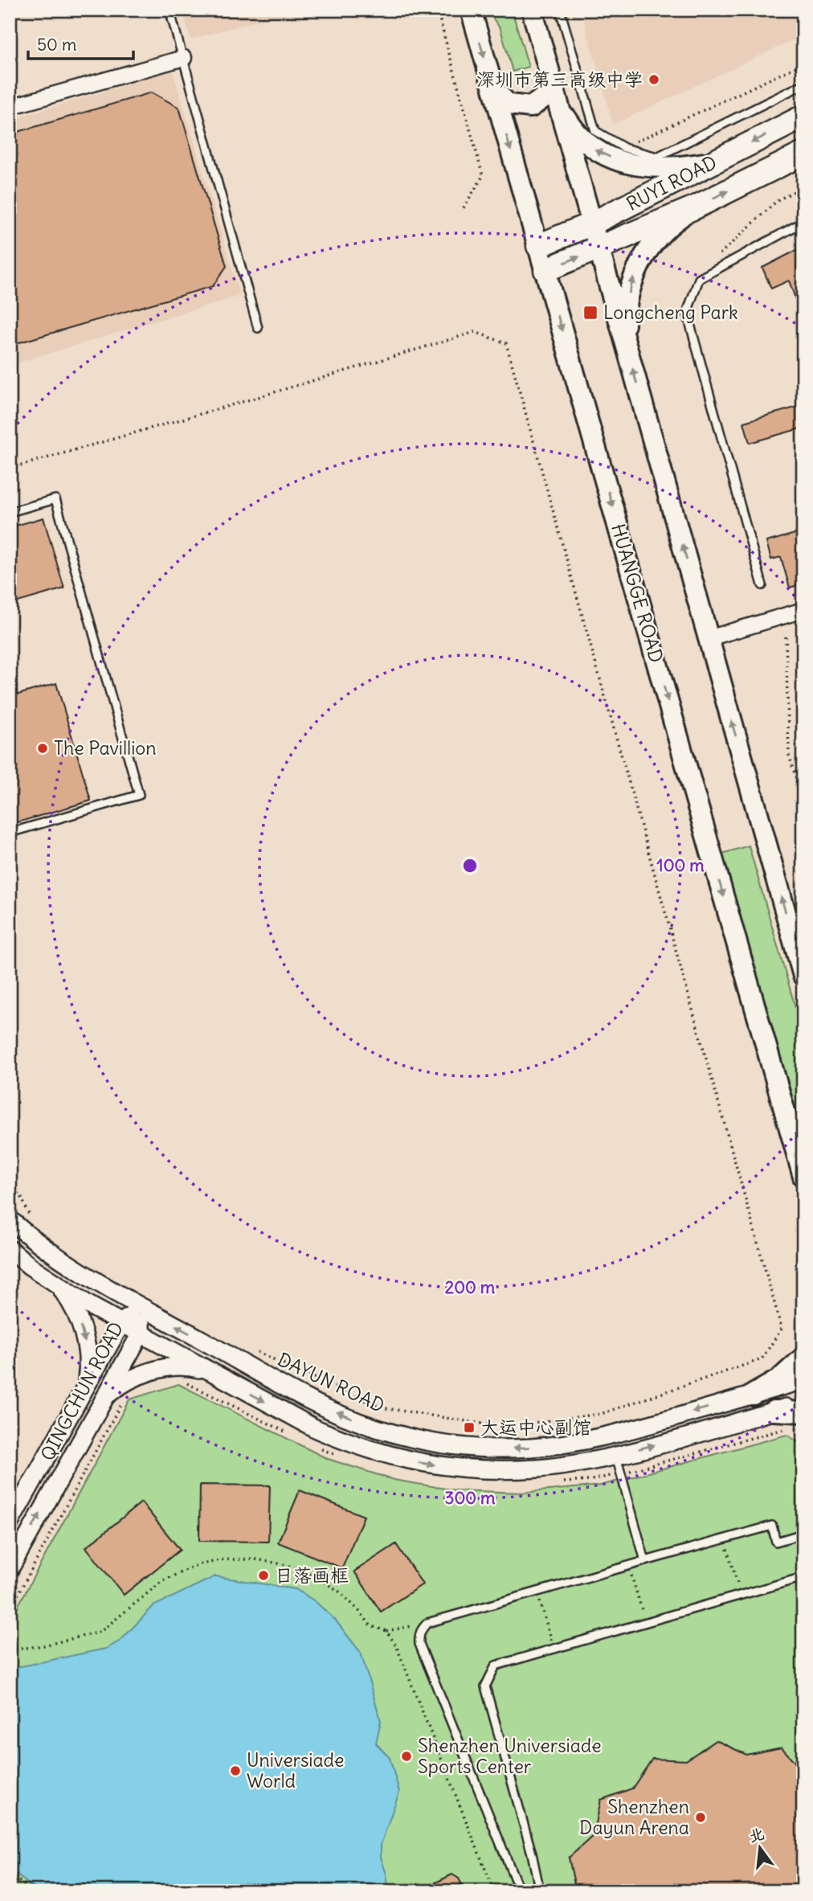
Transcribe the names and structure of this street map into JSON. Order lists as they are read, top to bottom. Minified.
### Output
{"streets":{"main road":["RUYI ROAD","HUANGGE ROAD"],"street":["DAYUN ROAD","QINGCHUN ROAD"]},"crossings":[["RUYI ROAD","HUANGGE ROAD"],["DAYUN ROAD","QINGCHUN ROAD"]],"places":{"other":["深圳市第三高级中学","The Pavillion","日落画框","Shenzhen Universiade Sports Center","Universiade World","Shenzhen Dayun Arena"],"transit":["Longcheng Park","大运中心副馆"]},"scale_bar":"50 m","north":"top","rings":["100 m","200 m","300 m"]}
